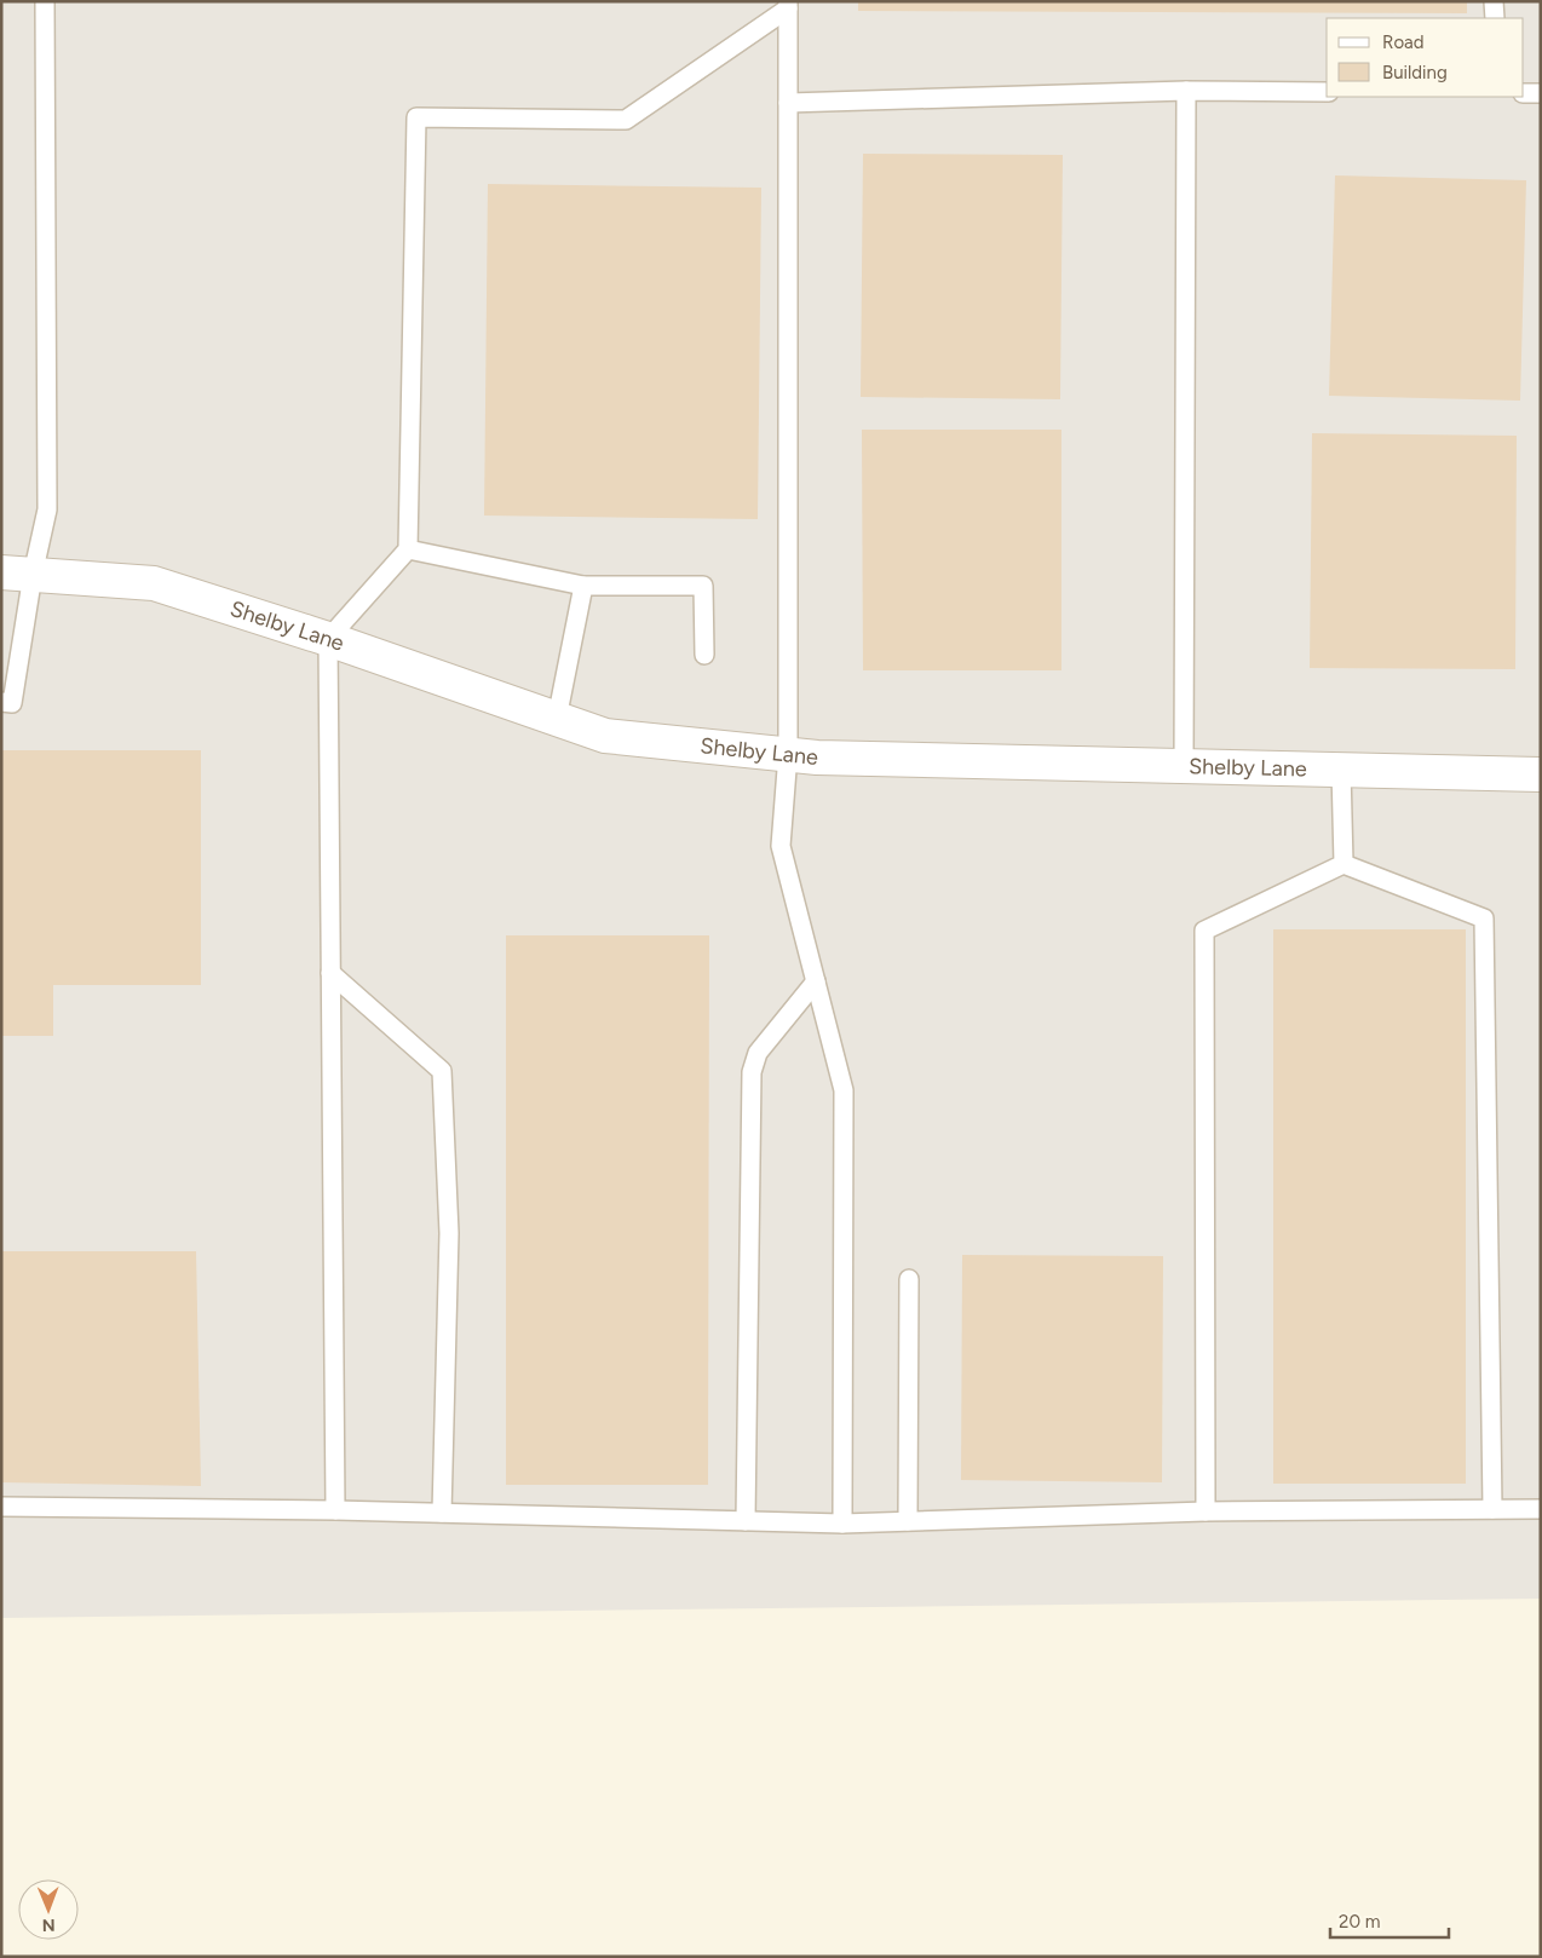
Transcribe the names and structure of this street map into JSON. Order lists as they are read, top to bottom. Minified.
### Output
{"streets":{"street":["Shelby Lane"]},"legend":["Road","Building"],"scale_bar":"20 m","north":"bottom"}
